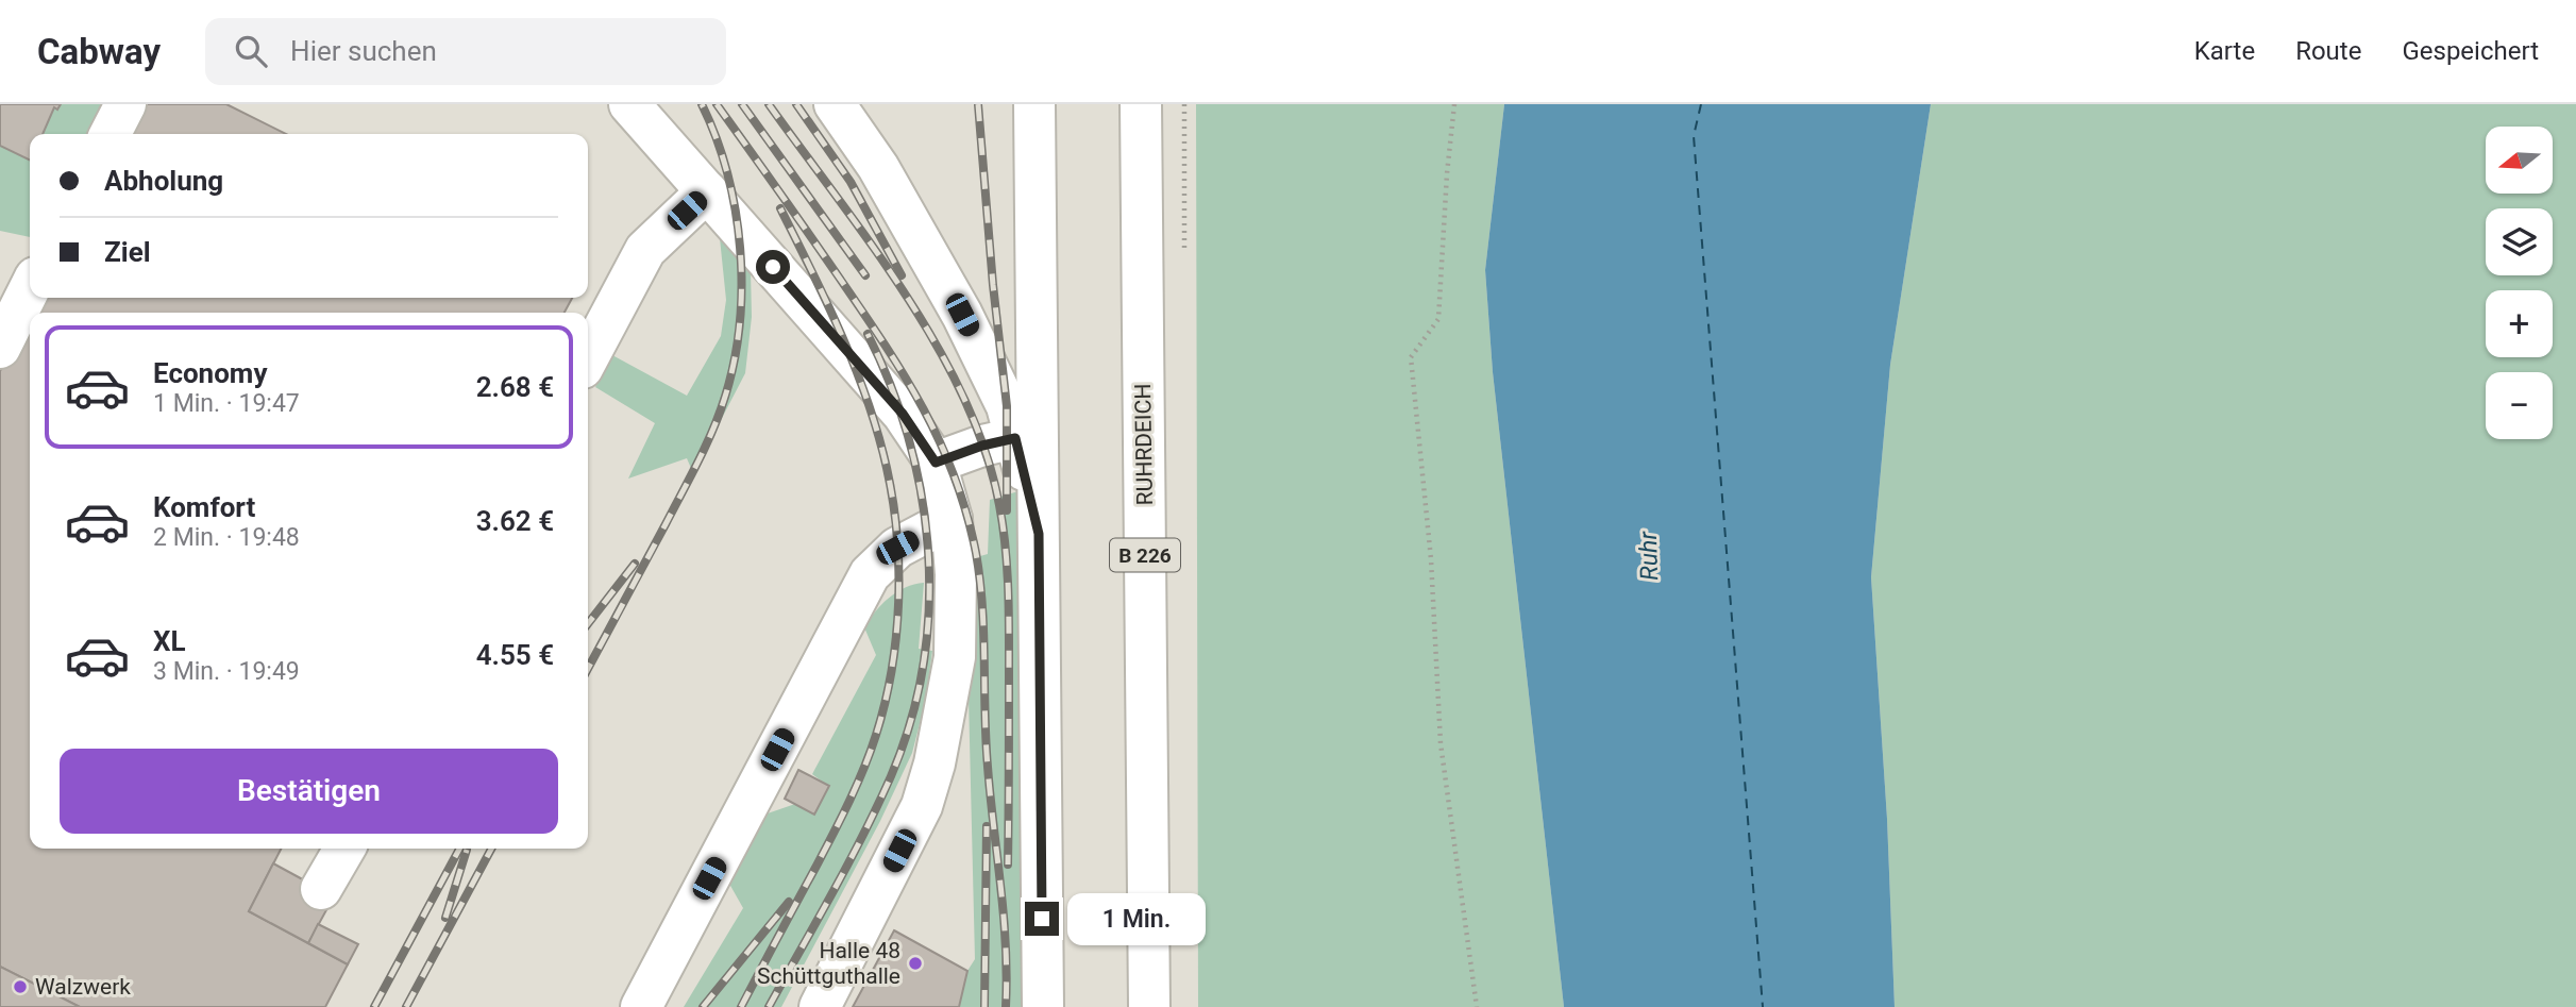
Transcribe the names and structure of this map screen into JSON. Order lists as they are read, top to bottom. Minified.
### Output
{"streets":{"main road":["RUHRDEICH","B 226"]},"water":["Ruhr"],"places":["Halle 48 Schüttguthalle","Walzwerk"],"north":"left","page":{"header":"Cabway","search":"Hier suchen","nav":["Karte","Route","Gespeichert"],"map_buttons":["+","−"],"banner":["Abholung","Ziel"],"list":[{"name":"Economy","note":"1 Min. · 19:47","value":"2.68 €"},{"name":"Komfort","note":"2 Min. · 19:48","value":"3.62 €"},{"name":"XL","note":"3 Min. · 19:49","value":"4.55 €"}],"buttons":"Bestätigen","bubble":"1 Min."}}
